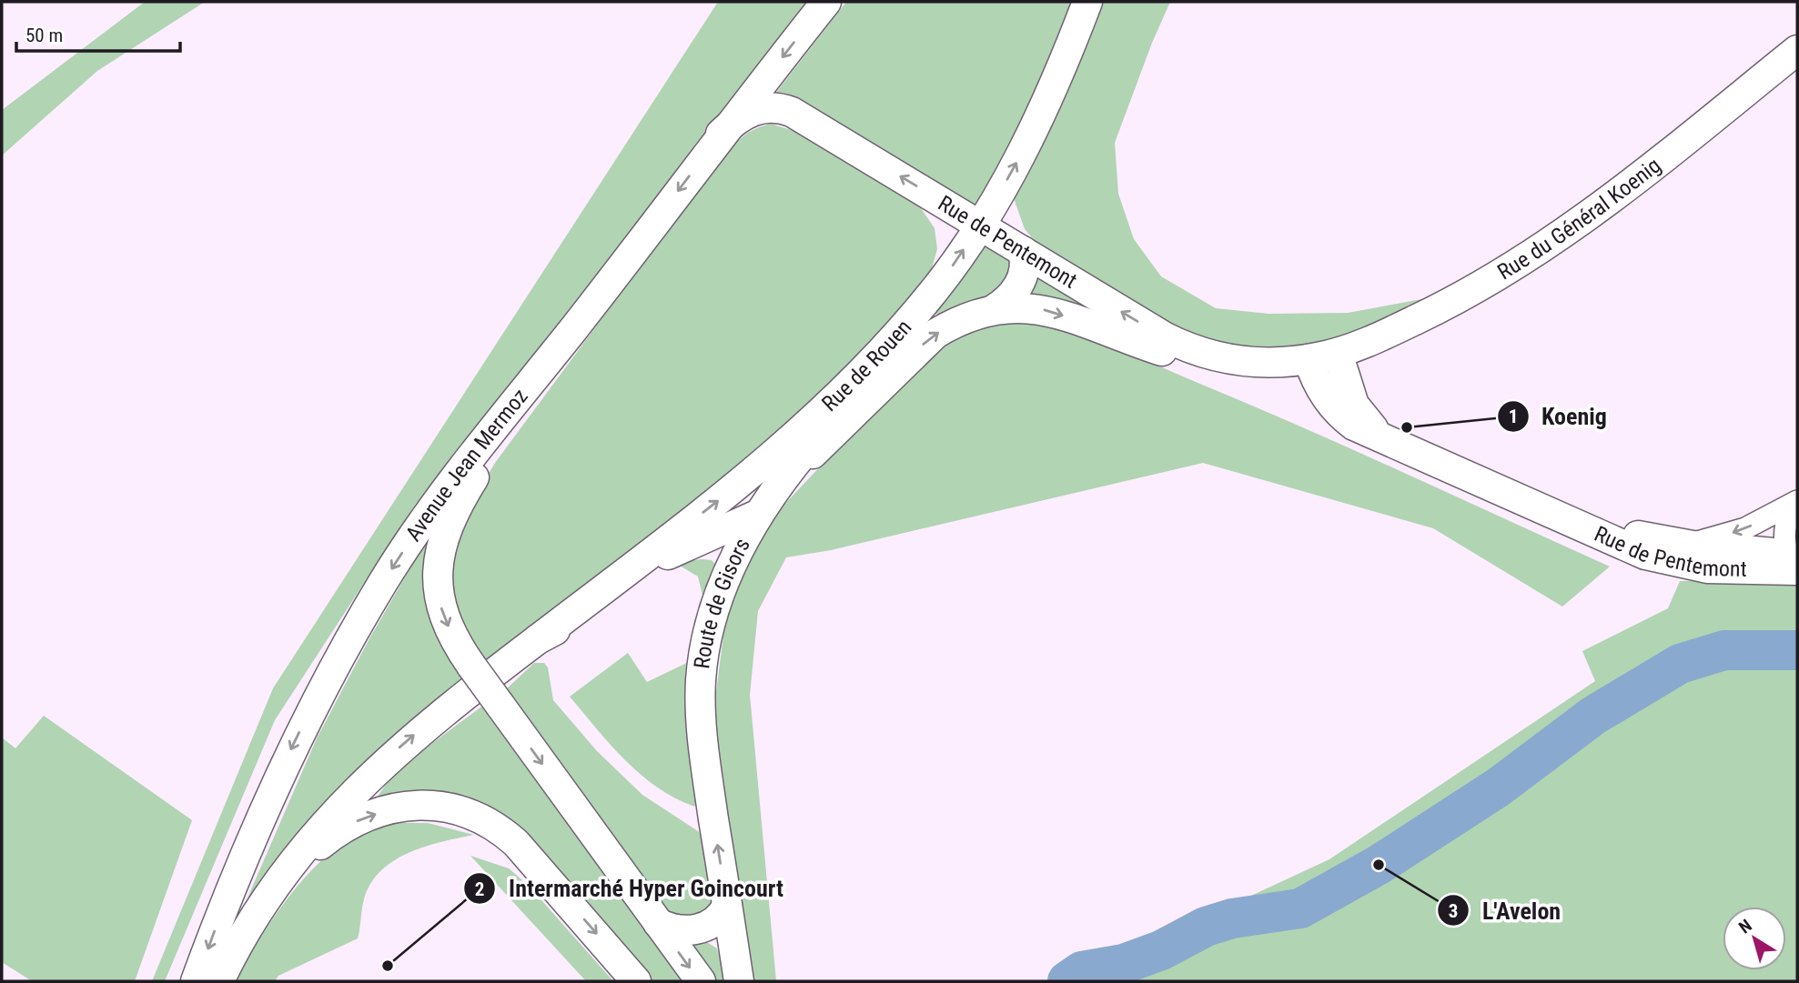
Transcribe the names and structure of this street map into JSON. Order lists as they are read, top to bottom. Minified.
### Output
{"streets":{"main road":["Rue du Général Koenig","Rue de Pentemont","Rue de Rouen","Avenue Jean Mermoz","Route de Gisors"]},"crossings":[["Rue du Général Koenig","Rue de Pentemont"],["Rue de Pentemont","Rue de Rouen"],["Rue de Pentemont","Avenue Jean Mermoz"],["Rue de Rouen","Route de Gisors"]],"one_way":["Route de Gisors"],"places":["Koenig","L'Avelon","Intermarché Hyper Goincourt"],"scale_bar":"50 m","north":"top left"}
